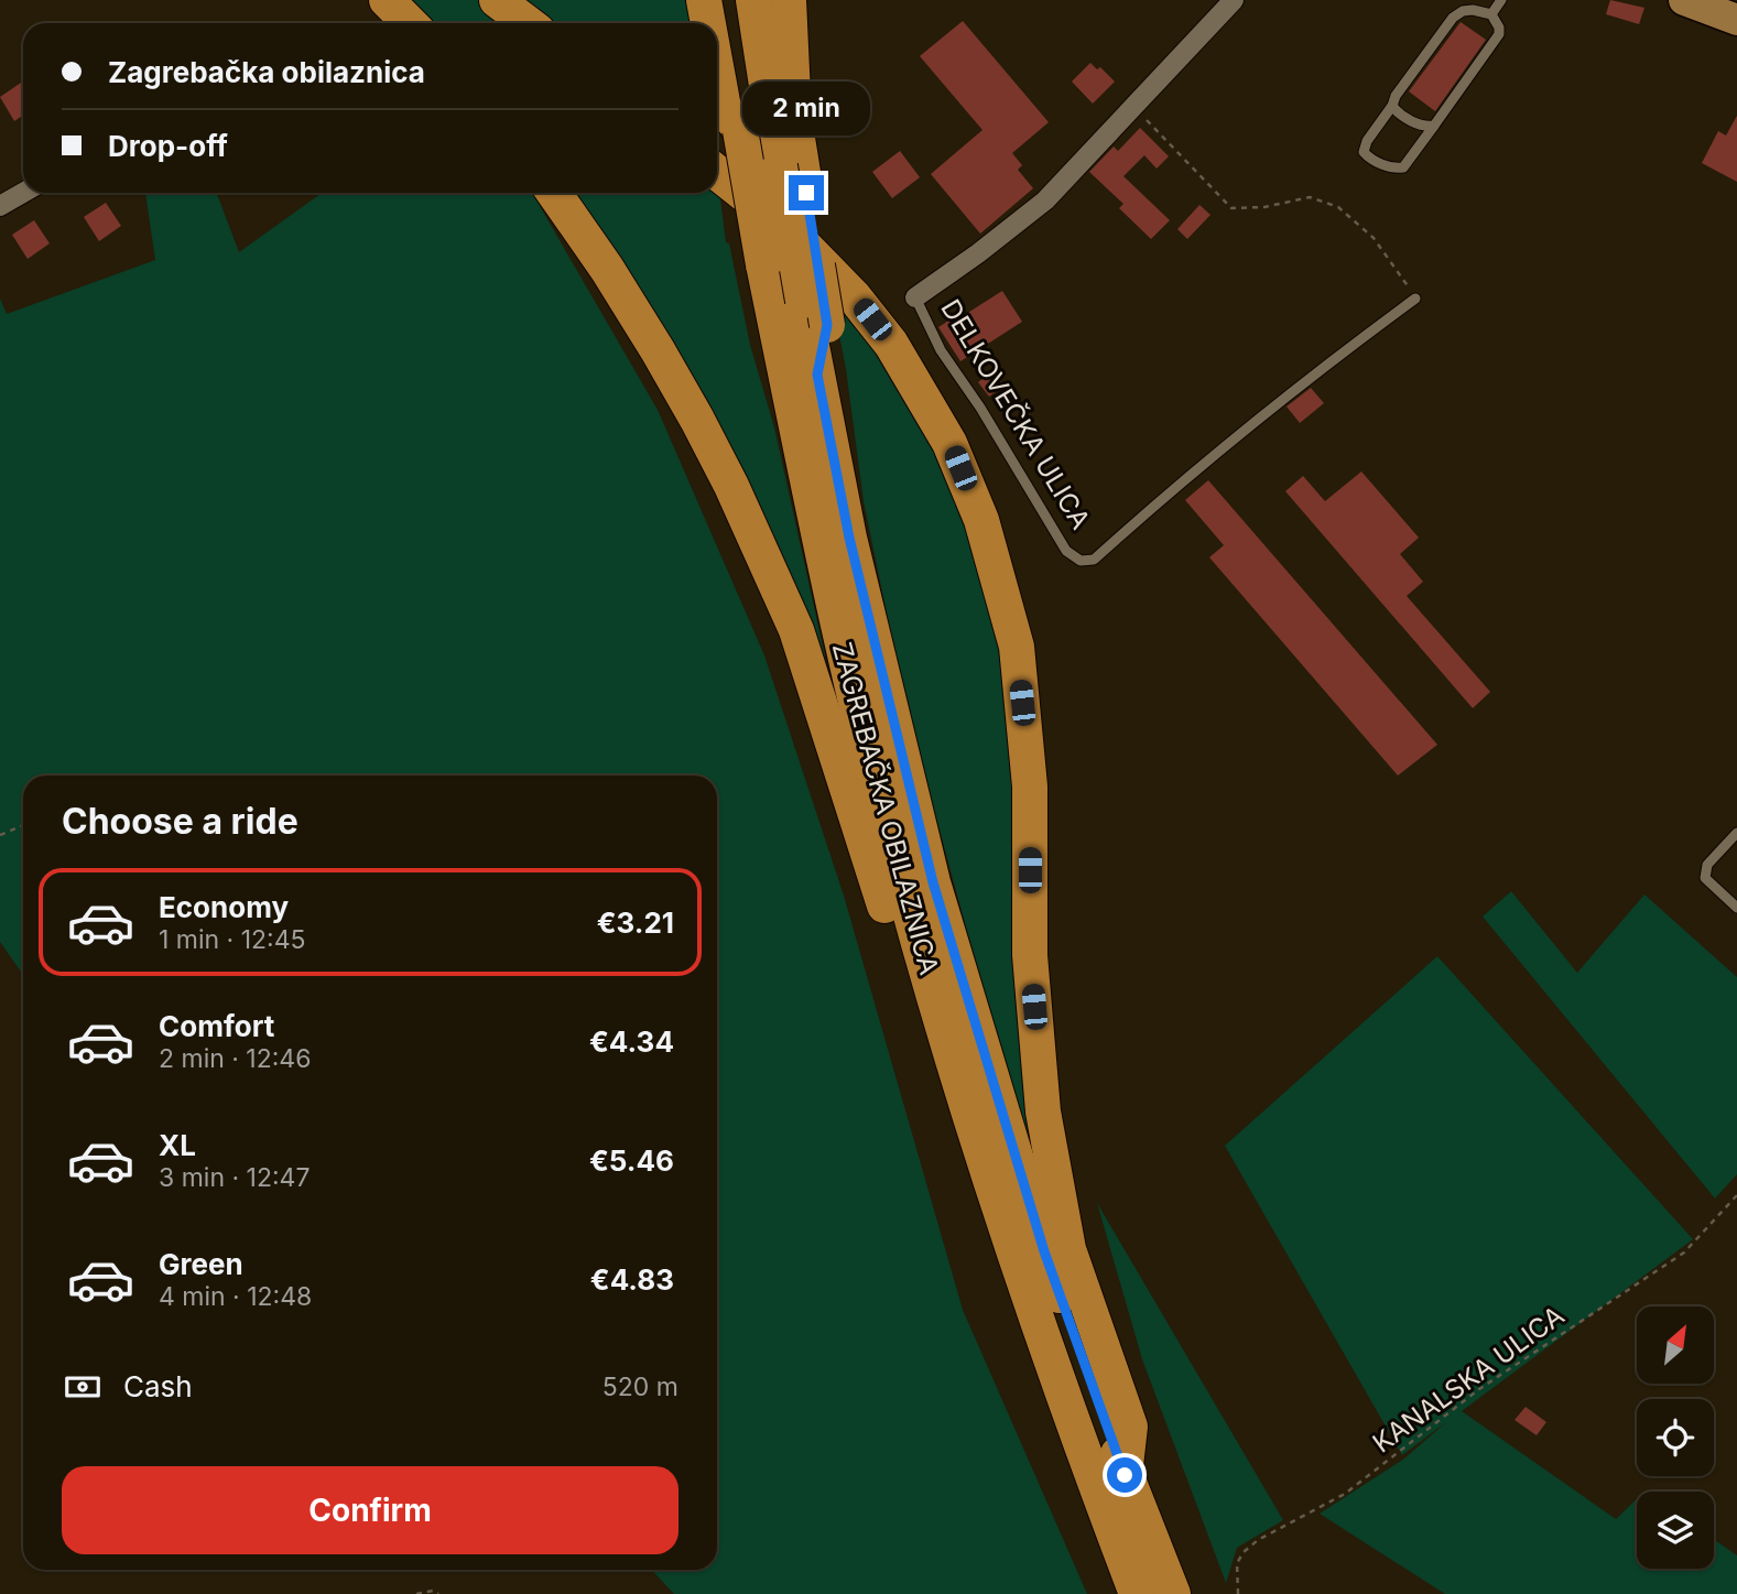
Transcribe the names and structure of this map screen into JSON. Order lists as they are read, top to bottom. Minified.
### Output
{"streets":{"highway":["ZAGREBAČKA OBILAZNICA"],"street":["DELKOVEČKA ULICA"],"path":["KANALSKA ULICA"]},"north":"top right","page":{"banner":["Zagrebačka obilaznica","Drop-off"],"bubble":"2 min","heading":"Choose a ride","list":[{"name":"Economy","note":"1 min · 12:45","value":"€3.21"},{"name":"Comfort","note":"2 min · 12:46","value":"€4.34"},{"name":"XL","note":"3 min · 12:47","value":"€5.46"},{"name":"Green","note":"4 min · 12:48","value":"€4.83"}],"pay":["Cash","520 m"],"buttons":"Confirm"}}
